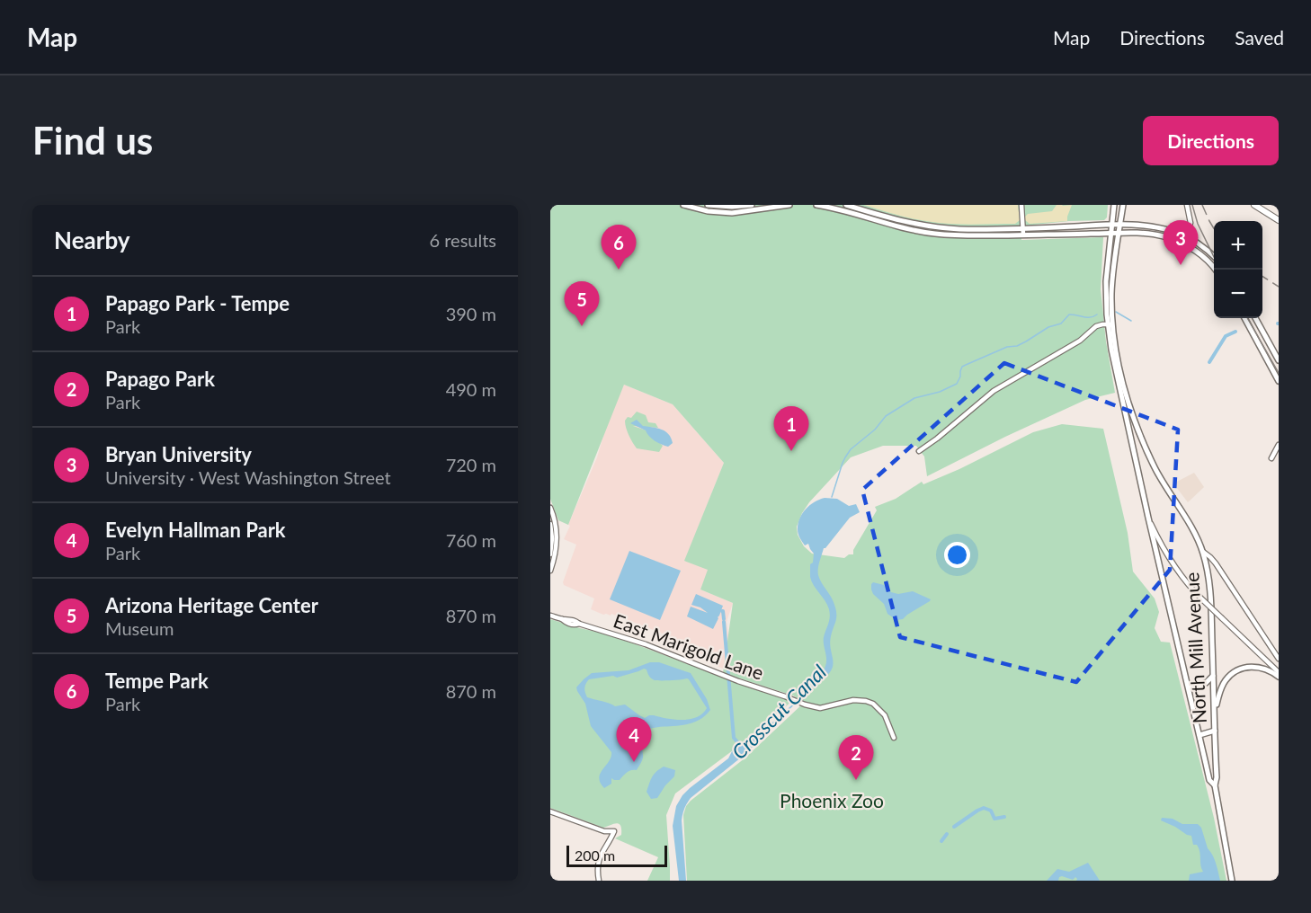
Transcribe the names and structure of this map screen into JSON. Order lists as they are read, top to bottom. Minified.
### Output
{"streets":{"main road":["North Mill Avenue"],"street":["East Marigold Lane"]},"water":["Crosscut Canal"],"parks":["Phoenix Zoo"],"scale_bar":"200 m","page":{"header":"Map","nav":["Map","Directions","Saved"],"buttons":"Directions","title":"Find us","heading":["Nearby","6 results"],"pins":["3","6","5","1","4","2"],"map_buttons":["+","−"],"list":[{"mark":"1","name":"Papago Park - Tempe","note":"Park","value":"390 m"},{"mark":"2","name":"Papago Park","note":"Park","value":"490 m"},{"mark":"3","name":"Bryan University","note":"University · West Washington Street","value":"720 m"},{"mark":"4","name":"Evelyn Hallman Park","note":"Park","value":"760 m"},{"mark":"5","name":"Arizona Heritage Center","note":"Museum","value":"870 m"},{"mark":"6","name":"Tempe Park","note":"Park","value":"870 m"}],"scale":"200 m"}}
